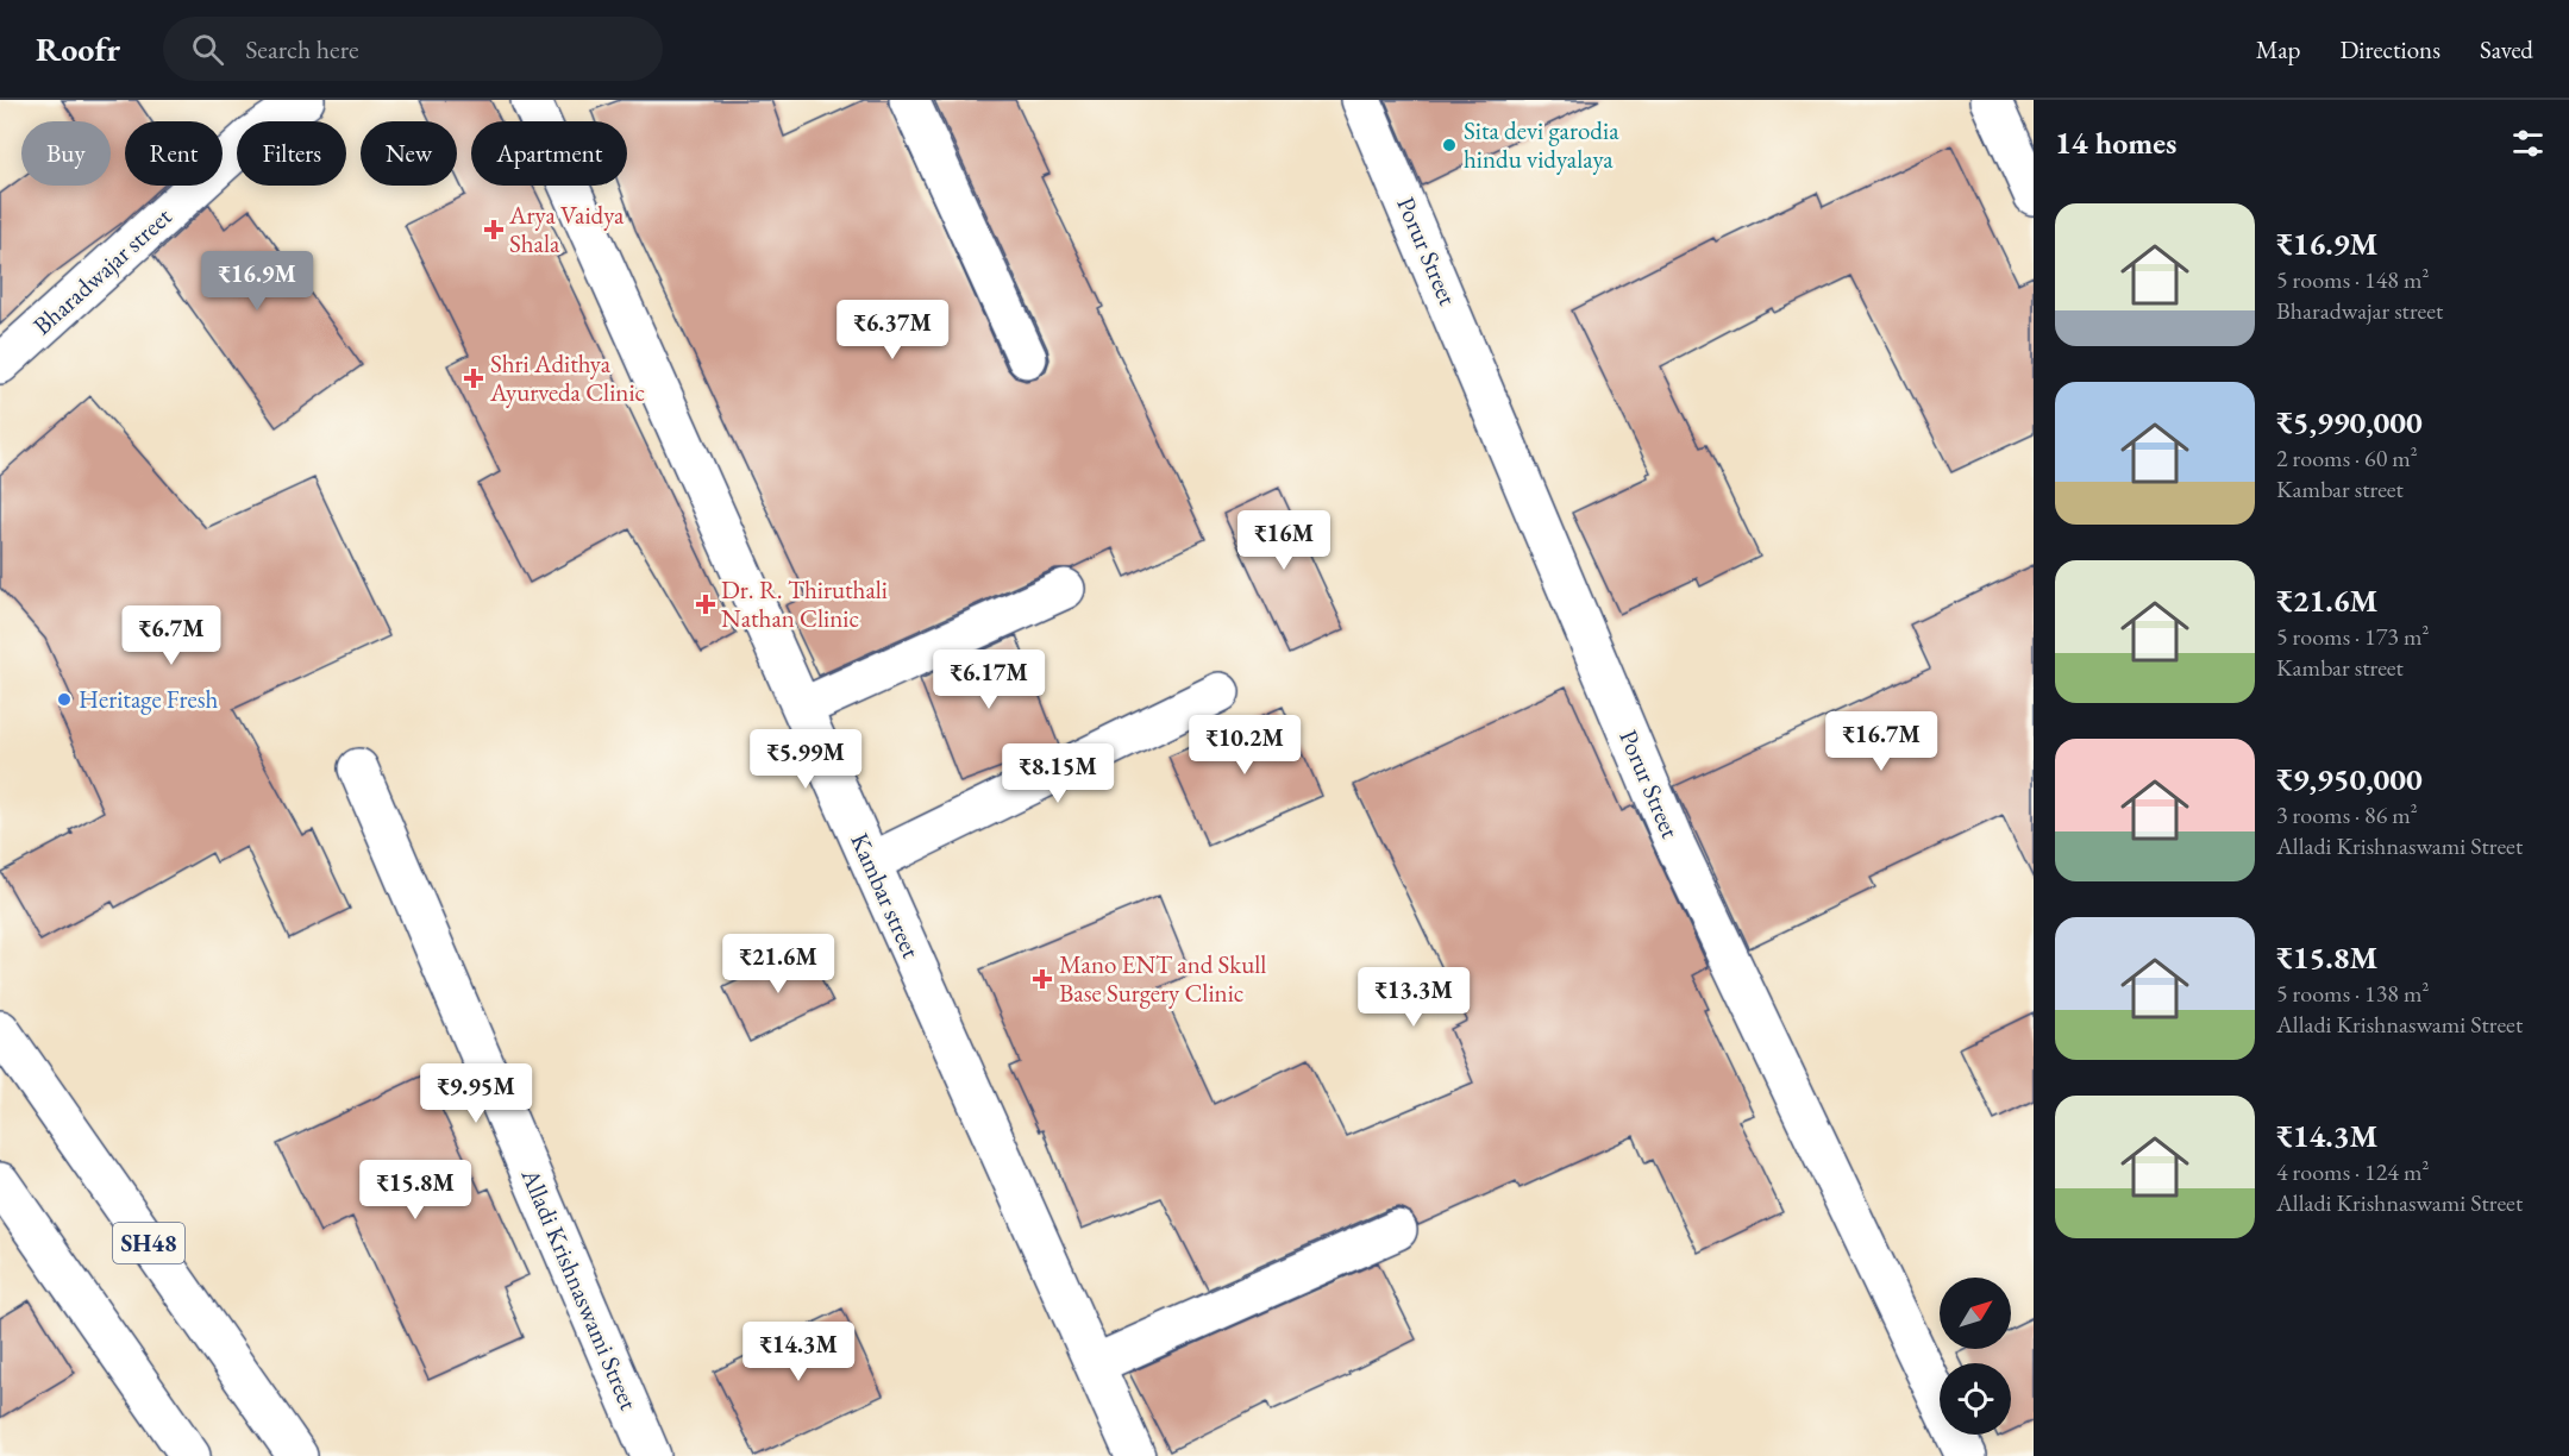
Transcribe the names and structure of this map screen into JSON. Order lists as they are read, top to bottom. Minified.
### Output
{"streets":{"street":["Porur Street","Bharadwajar street","Kambar street","SH48","Alladi Krishnaswami Street"]},"places":{"other":["Sita devi garodia hindu vidyalaya","Heritage Fresh"],"health":["Arya Vaidya Shala","Shri Adithya Ayurveda Clinic","Dr. R. Thiruthali Nathan Clinic","Mano ENT and Skull Base Surgery Clinic"]},"north":"top right","page":{"header":"Roofr","search":"Search here","nav":["Map","Directions","Saved"],"heading":"14 homes","chip":["Buy","Rent","Filters","New","Apartment"],"list":[{"name":"₹16.9M","note":"5 rooms · 148 m² · Bharadwajar street"},{"name":"₹5,990,000","note":"2 rooms · 60 m² · Kambar street"},{"name":"₹21.6M","note":"5 rooms · 173 m² · Kambar street"},{"name":"₹9,950,000","note":"3 rooms · 86 m² · Alladi Krishnaswami Street"},{"name":"₹15.8M","note":"5 rooms · 138 m² · Alladi Krishnaswami Street"},{"name":"₹14.3M","note":"4 rooms · 124 m² · Alladi Krishnaswami Street"}],"price":["₹16.9M","₹6.37M","₹16M","₹6.7M","₹6.17M","₹16.7M","₹10.2M","₹5.99M","₹8.15M","₹21.6M","₹13.3M","₹9.95M","₹15.8M","₹14.3M"]}}
